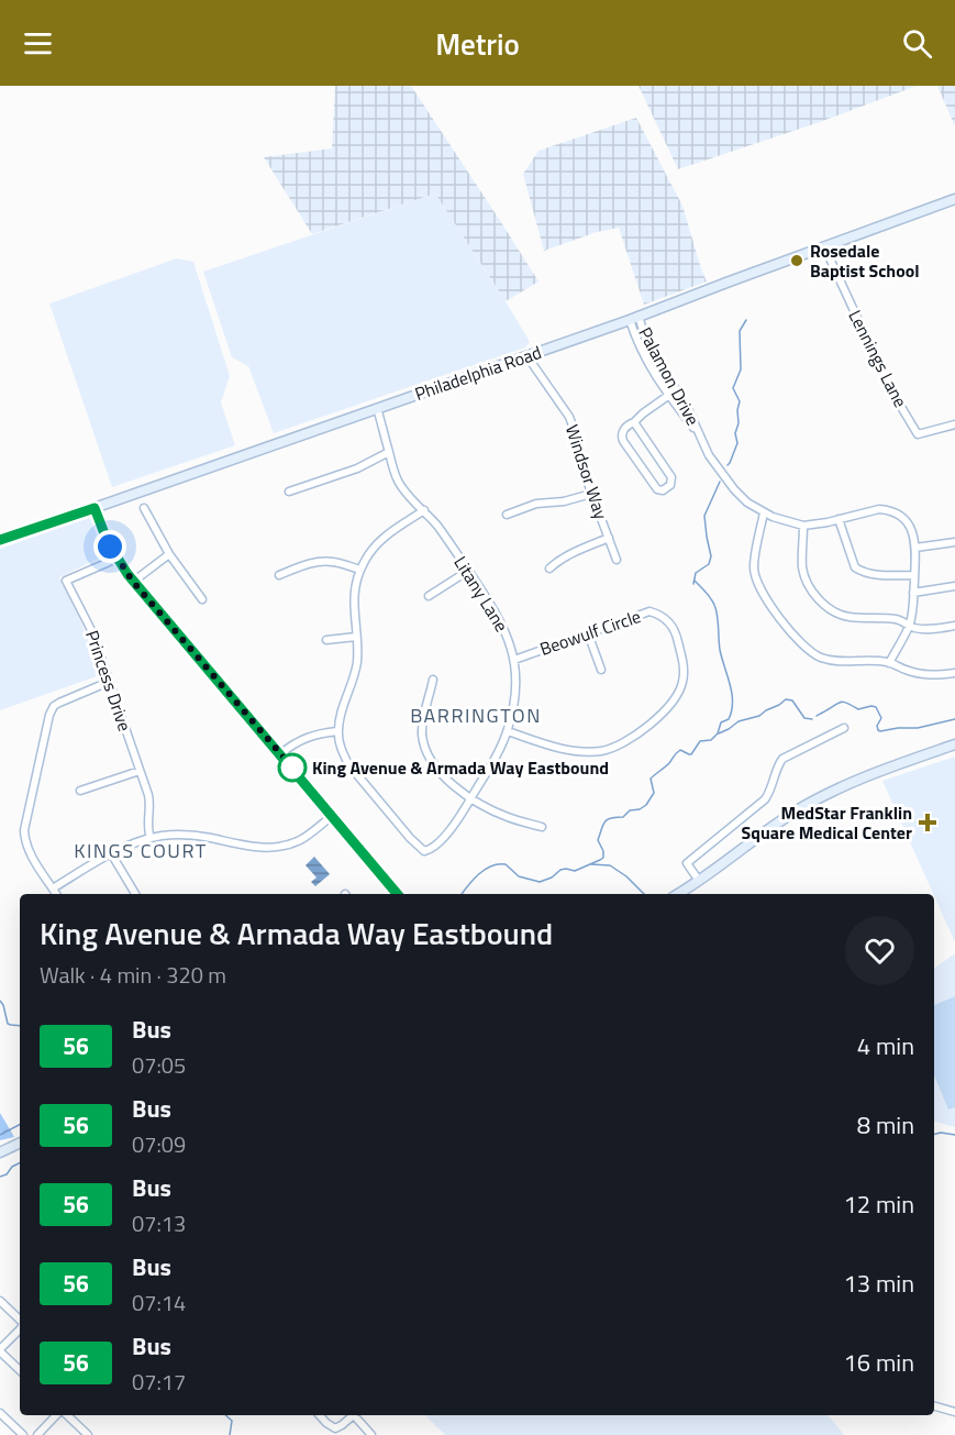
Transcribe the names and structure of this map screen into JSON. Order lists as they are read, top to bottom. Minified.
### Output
{"streets":{"main road":["Philadelphia Road"],"street":["Lennings Lane","Palamon Drive","Windsor Way","Litany Lane","Beowulf Circle","Princess Drive"]},"crossings":[["Lennings Lane","Philadelphia Road"],["Philadelphia Road","Palamon Drive"],["Philadelphia Road","Windsor Way"],["Philadelphia Road","Litany Lane"],["Litany Lane","Beowulf Circle"]],"districts":["BARRINGTON","KINGS COURT"],"places":{"other":["Rosedale Baptist School","King Avenue & Armada Way Eastbound"],"health":["MedStar Franklin Square Medical Center"]},"lines":["bus line 56"],"page":{"header":"Metrio","heading":["King Avenue & Armada Way Eastbound","Walk · 4 min · 320 m"],"list":[{"mark":"56","name":"Bus","note":"07:05","value":"4 min"},{"mark":"56","name":"Bus","note":"07:09","value":"8 min"},{"mark":"56","name":"Bus","note":"07:13","value":"12 min"},{"mark":"56","name":"Bus","note":"07:14","value":"13 min"},{"mark":"56","name":"Bus","note":"07:17","value":"16 min"}]}}
